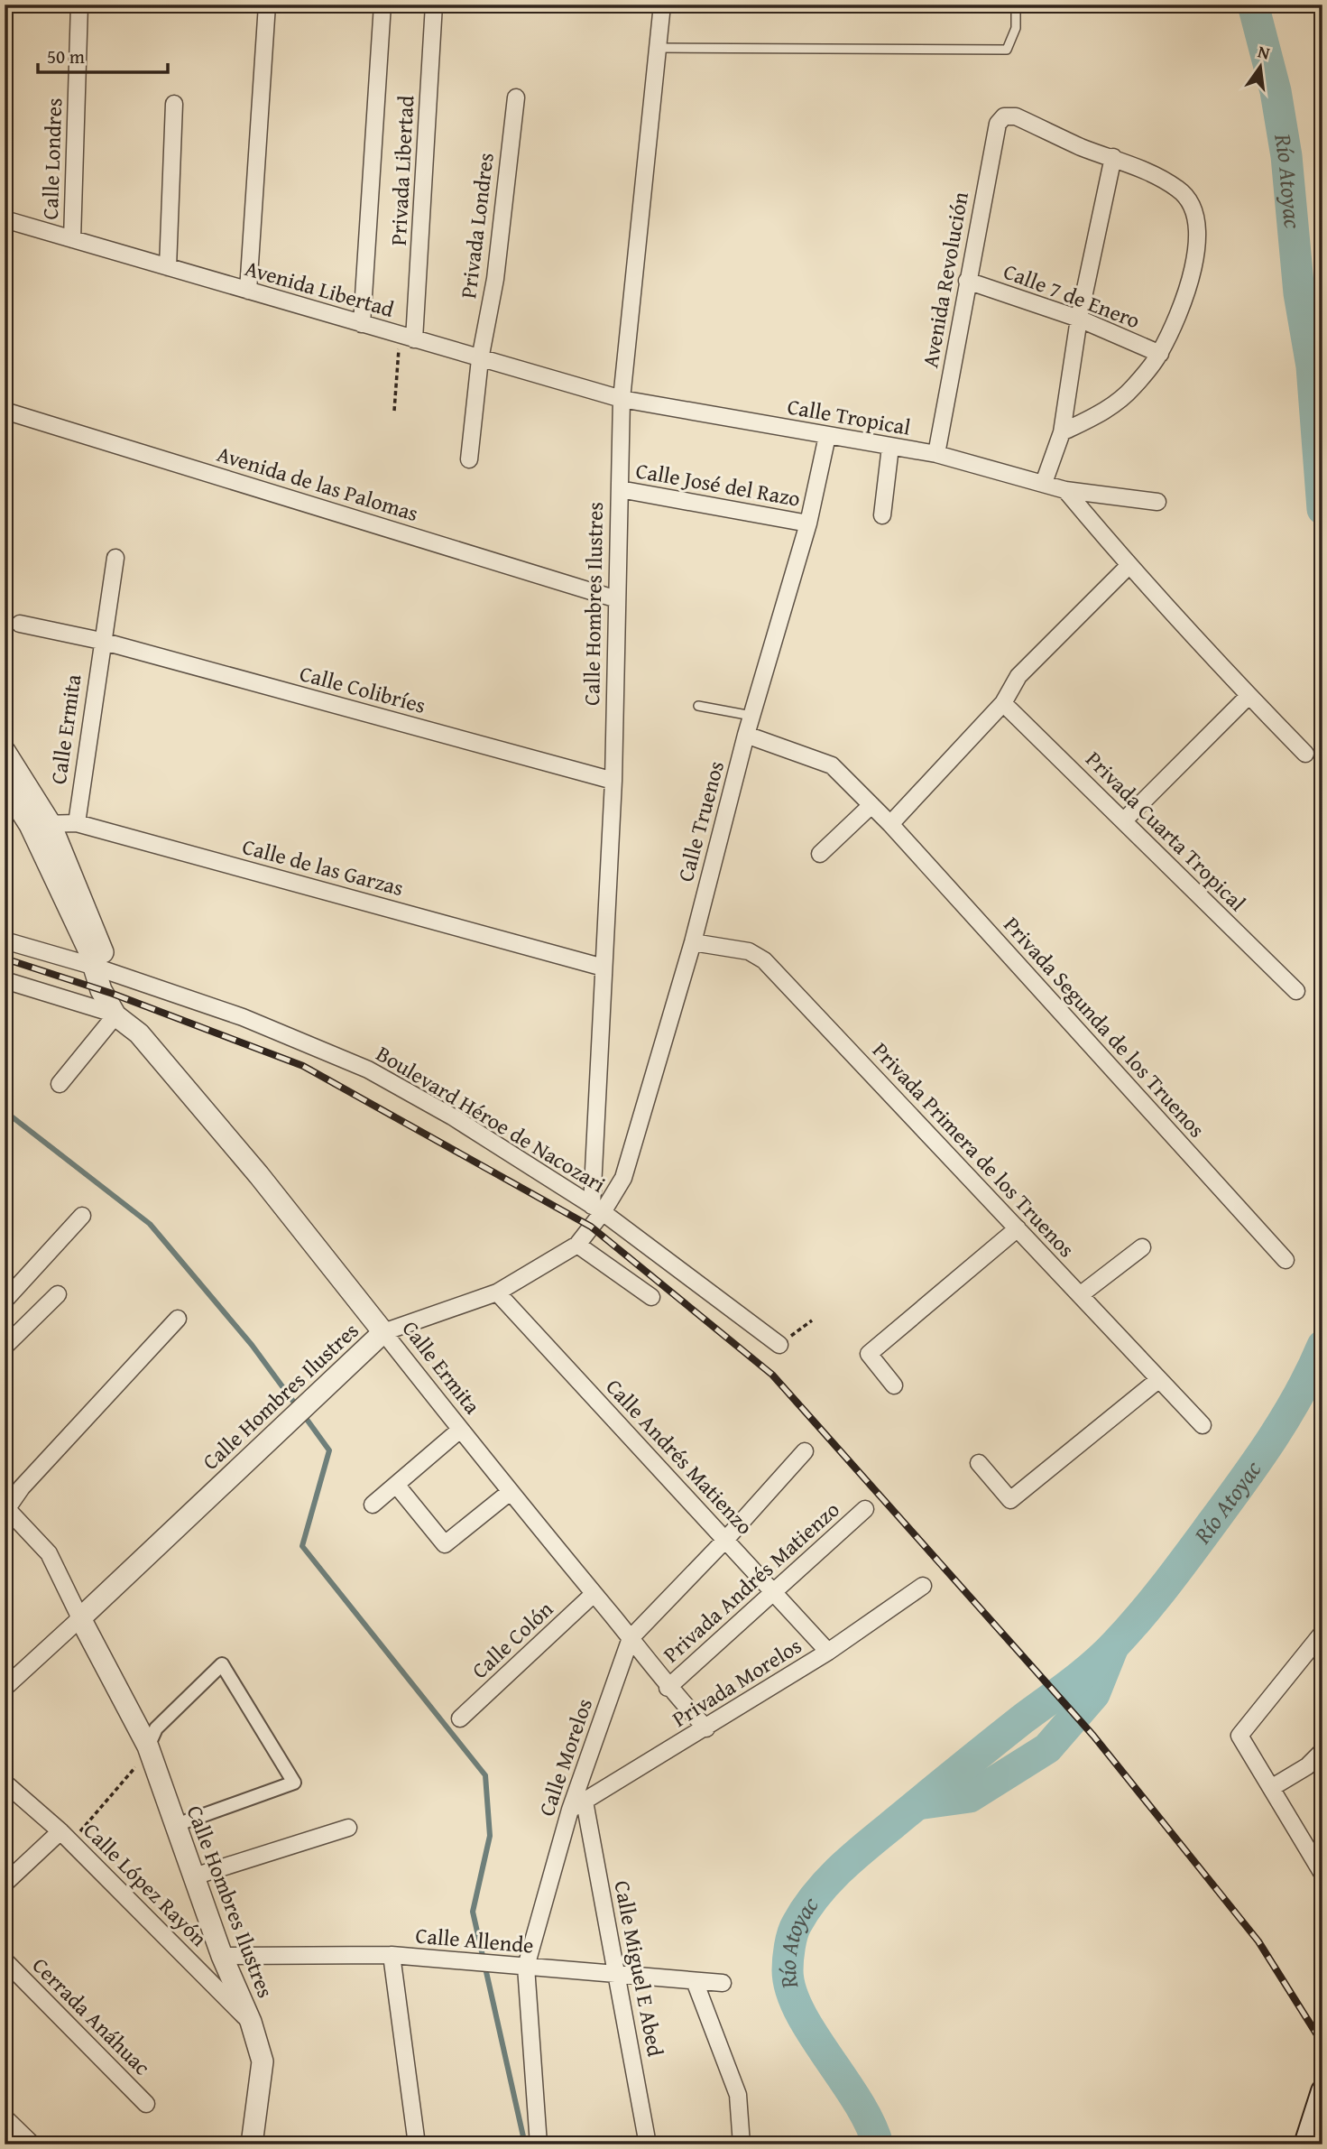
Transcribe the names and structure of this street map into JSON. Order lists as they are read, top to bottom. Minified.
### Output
{"streets":{"street":["Calle Londres","Privada Libertad","Privada Londres","Avenida Revolución","Avenida Libertad","Calle 7 de Enero","Calle Tropical","Avenida de las Palomas","Calle José del Razo","Calle Hombres Ilustres","Calle Colibríes","Calle Ermita","Calle Truenos","Privada Cuarta Tropical","Calle de las Garzas","Privada Segunda de los Truenos","Boulevard Héroe de Nacozari","Privada Primera de los Truenos","Calle Andrés Matienzo","Privada Andrés Matienzo","Calle Colón","Privada Morelos","Calle Morelos","Calle López Rayón","Calle Allende","Calle Miguel E Abed","Cerrada Anáhuac"]},"crossings":[["Calle Londres","Avenida Libertad"],["Privada Libertad","Avenida Libertad"],["Privada Londres","Avenida Libertad"],["Avenida Revolución","Calle 7 de Enero"],["Avenida Revolución","Calle Tropical"],["Avenida Libertad","Calle Tropical"],["Avenida Libertad","Calle Hombres Ilustres"],["Calle Tropical","Calle Hombres Ilustres"],["Calle Tropical","Calle Truenos"],["Avenida de las Palomas","Calle Hombres Ilustres"],["Calle José del Razo","Calle Hombres Ilustres"],["Calle José del Razo","Calle Truenos"],["Calle Hombres Ilustres","Calle Colibríes"],["Calle Hombres Ilustres","Calle Ermita"],["Calle Hombres Ilustres","Calle Truenos"],["Calle Hombres Ilustres","Calle de las Garzas"],["Calle Hombres Ilustres","Boulevard Héroe de Nacozari"],["Calle Hombres Ilustres","Calle Andrés Matienzo"],["Calle Hombres Ilustres","Calle López Rayón"],["Calle Hombres Ilustres","Calle Allende"],["Calle Colibríes","Calle Ermita"],["Calle Ermita","Calle de las Garzas"],["Calle Ermita","Boulevard Héroe de Nacozari"],["Calle Ermita","Privada Andrés Matienzo"],["Calle Ermita","Calle Colón"],["Calle Ermita","Privada Morelos"],["Calle Ermita","Calle Morelos"],["Calle Truenos","Privada Segunda de los Truenos"],["Calle Truenos","Boulevard Héroe de Nacozari"],["Calle Truenos","Privada Primera de los Truenos"],["Calle Andrés Matienzo","Privada Andrés Matienzo"],["Calle Andrés Matienzo","Privada Morelos"],["Calle Andrés Matienzo","Calle Morelos"],["Privada Morelos","Calle Morelos"],["Privada Morelos","Calle Miguel E Abed"],["Calle Morelos","Calle Allende"],["Calle Allende","Calle Miguel E Abed"]],"water":["Río Atoyac"],"scale_bar":"50 m","north":"top"}
